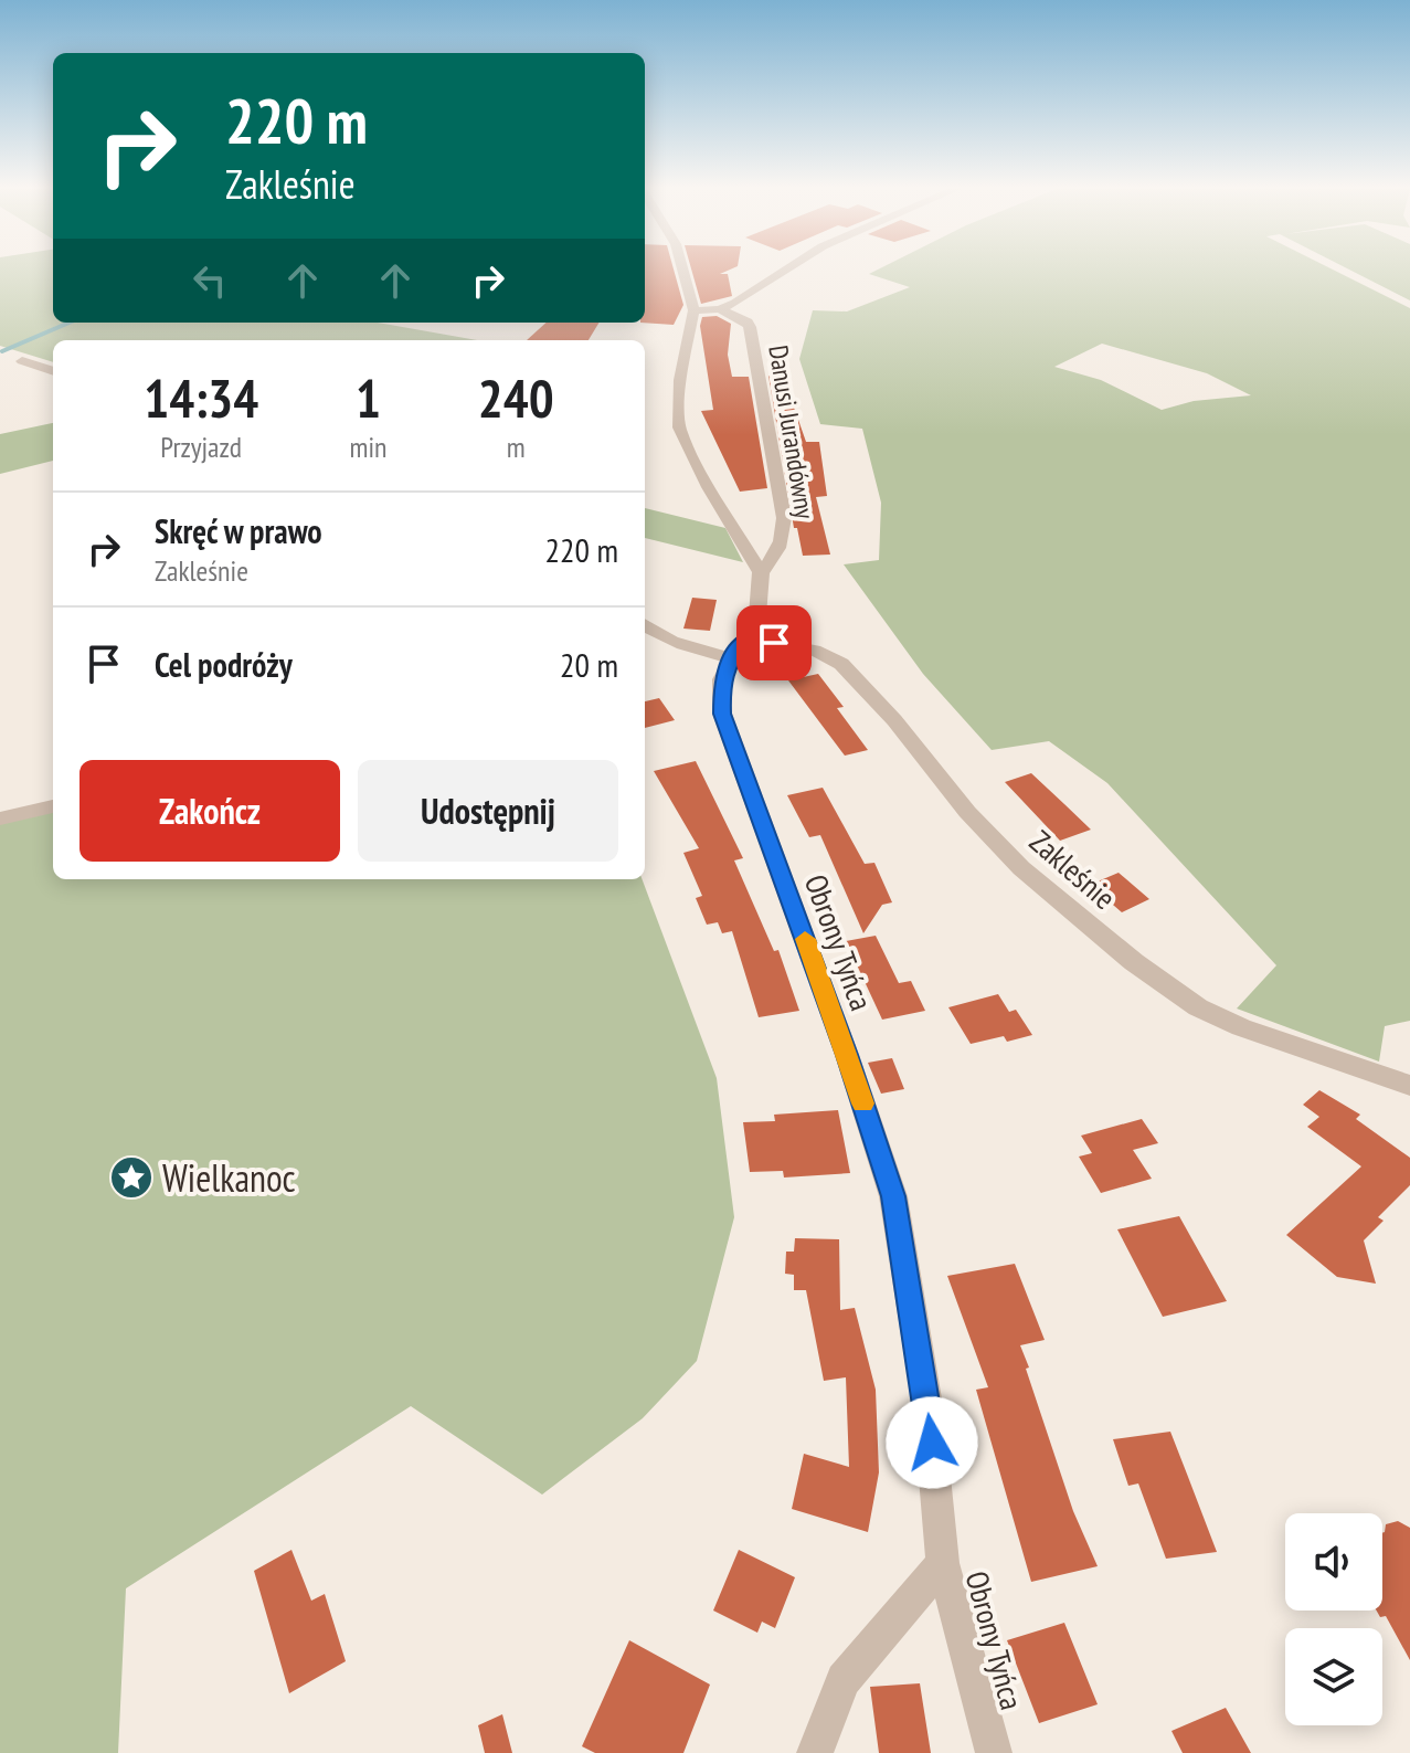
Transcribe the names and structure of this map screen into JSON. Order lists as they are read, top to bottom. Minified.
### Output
{"streets":{"street":["Danusi Jurandówny","Zakleśnie","Obrony Tyńca"]},"crossings":[["Danusi Jurandówny","Obrony Tyńca"],["Zakleśnie","Obrony Tyńca"]],"places":{"place":["Wielkanoc"]},"page":{"turn":["220 m","Zakleśnie"],"eta":["14:34","Przyjazd","1","min","240","m"],"list":[{"name":"Skręć w prawo","note":"Zakleśnie","value":"220 m"},{"name":"Cel podróży","value":"20 m"}],"buttons":["Zakończ","Udostępnij"]}}
